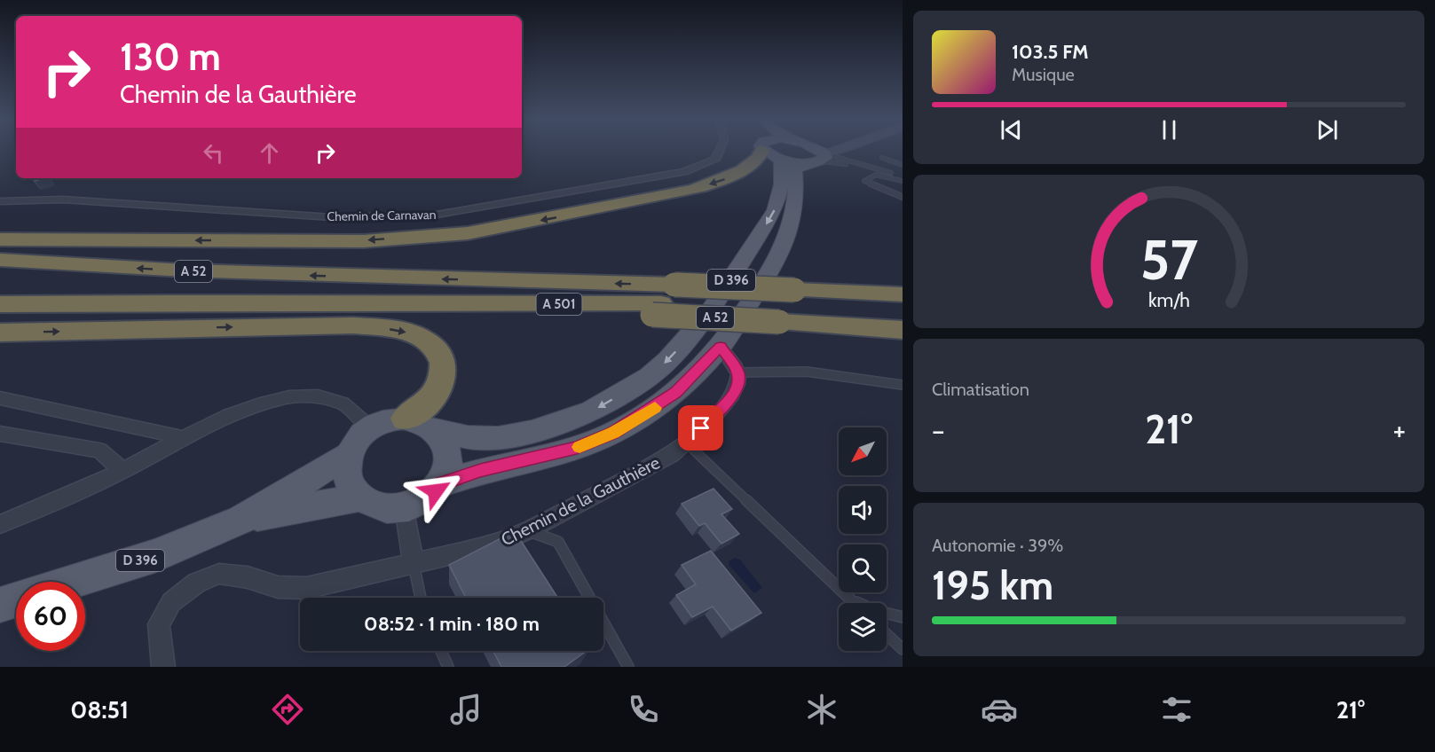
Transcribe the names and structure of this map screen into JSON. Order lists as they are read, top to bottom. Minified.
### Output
{"streets":{"highway":["A 52"],"main road":["D 396"],"street":["Chemin de Carnavan","Chemin de la Gauthière"]},"north":"bottom left","page":{"turn":["130 m","Chemin de la Gauthière"],"song":["103.5 FM","Musique"],"tile":["Climatisation",["Autonomie · 39%","195 km"]],"heat":["−","21°","+"],"limit":"60","trip":"08:52 · 1 min · 180 m","tabs":["08:51","21°"],"gauge":["57","km/h"]}}
